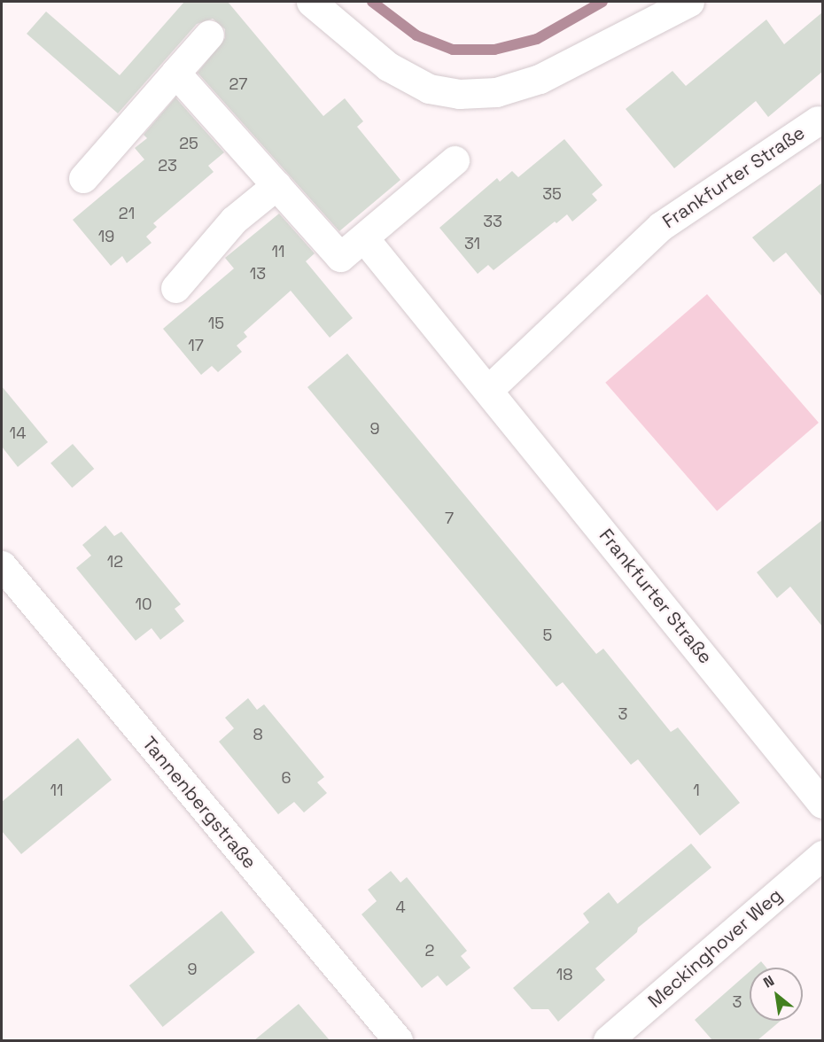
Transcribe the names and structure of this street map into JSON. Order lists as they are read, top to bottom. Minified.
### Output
{"streets":{"street":["Frankfurter Straße","Tannenbergstraße","Meckinghover Weg"]},"house_numbers":["27","25","23","35","21","33","19","31","11","13","15","17","9","14","7","12","10","5","3","8","6","11","1","4","2","9","18","3"],"north":"top left"}
